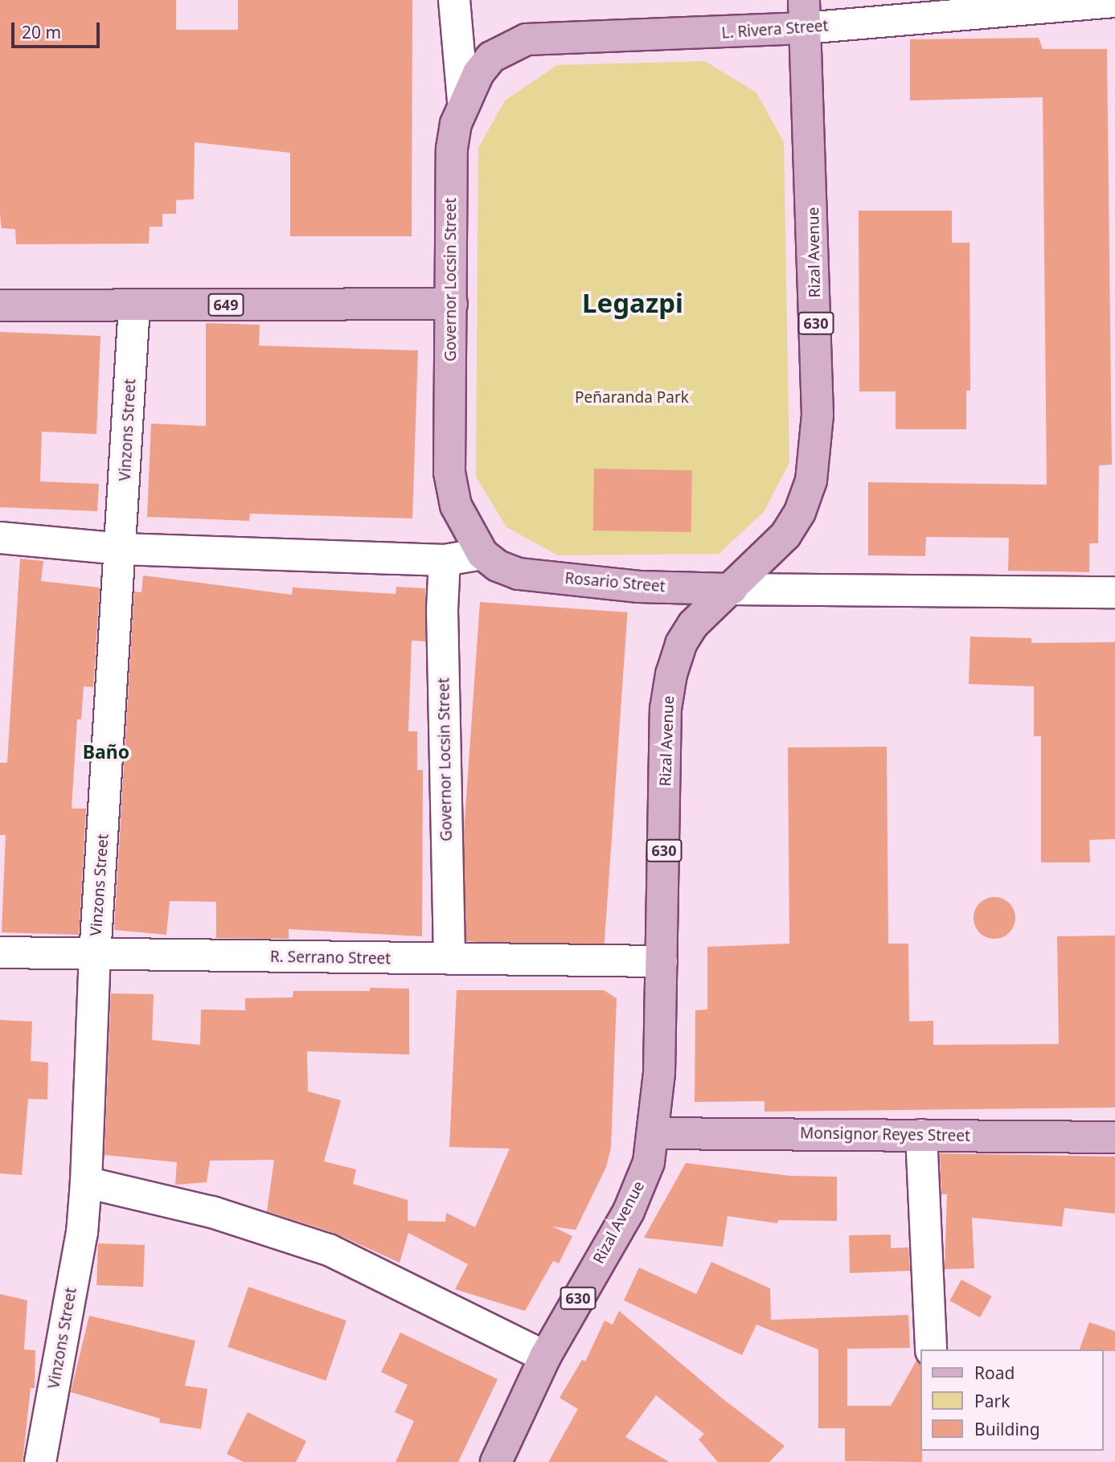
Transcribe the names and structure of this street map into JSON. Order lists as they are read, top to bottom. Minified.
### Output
{"streets":{"main road":["L. Rivera Street","Rizal Avenue","Governor Locsin Street","649","630","Rosario Street","Monsignor Reyes Street"],"street":["Vinzons Street","R. Serrano Street"]},"crossings":[["L. Rivera Street","Rizal Avenue"],["L. Rivera Street","Governor Locsin Street"],["Rizal Avenue","Rosario Street"],["Rizal Avenue","R. Serrano Street"],["Rizal Avenue","Monsignor Reyes Street"],["Governor Locsin Street","649"],["Governor Locsin Street","Rosario Street"],["Governor Locsin Street","R. Serrano Street"],["649","Vinzons Street"],["Vinzons Street","R. Serrano Street"]],"districts":["Legazpi","Baño"],"parks":["Peñaranda Park"],"legend":["Road","Park","Building"],"scale_bar":"20 m"}
